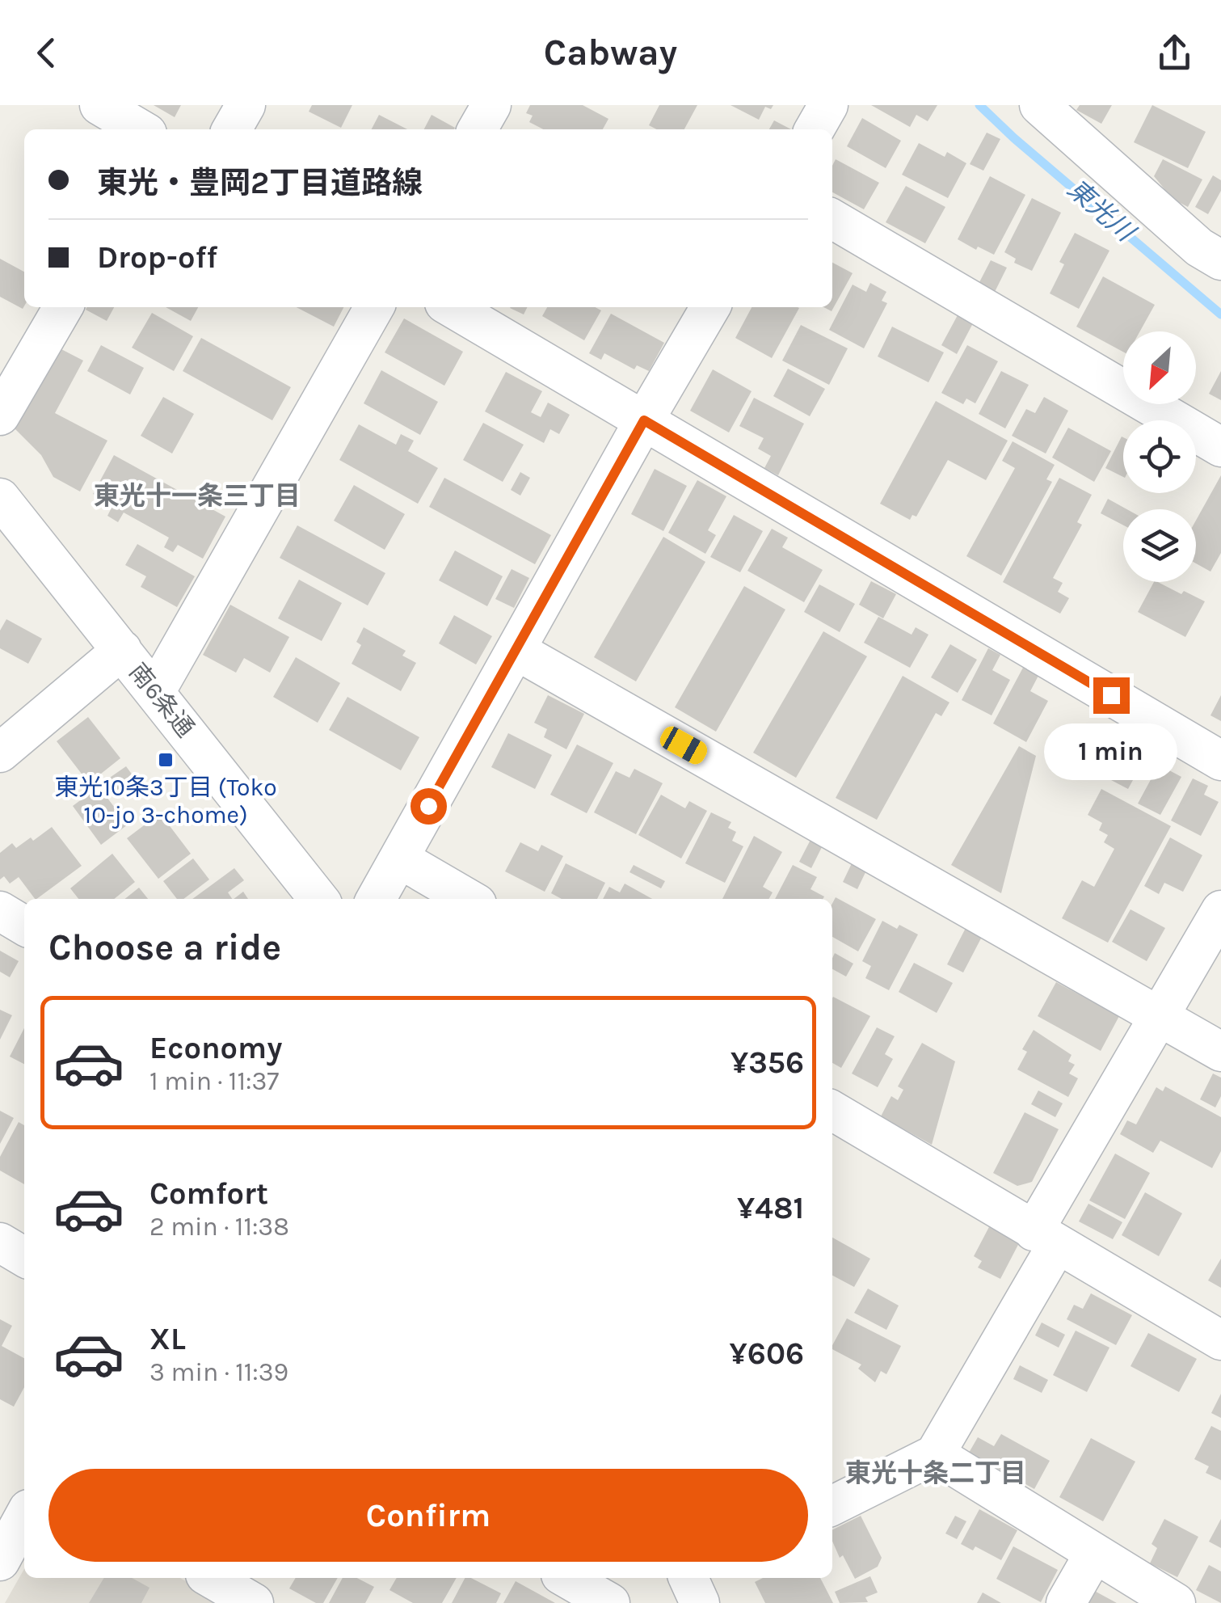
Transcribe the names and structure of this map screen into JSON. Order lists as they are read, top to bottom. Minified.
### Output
{"streets":{"street":["南6条通"]},"districts":["東光十一条三丁目","東光十条二丁目"],"water":["東光川"],"places":{"transit":["東光10条3丁目 (Toko 10-jo 3-chome)"]},"north":"bottom left","page":{"header":"Cabway","banner":["東光・豊岡2丁目道路線","Drop-off"],"bubble":"1 min","heading":"Choose a ride","list":[{"name":"Economy","note":"1 min · 11:37","value":"¥356"},{"name":"Comfort","note":"2 min · 11:38","value":"¥481"},{"name":"XL","note":"3 min · 11:39","value":"¥606"}],"buttons":"Confirm"}}
